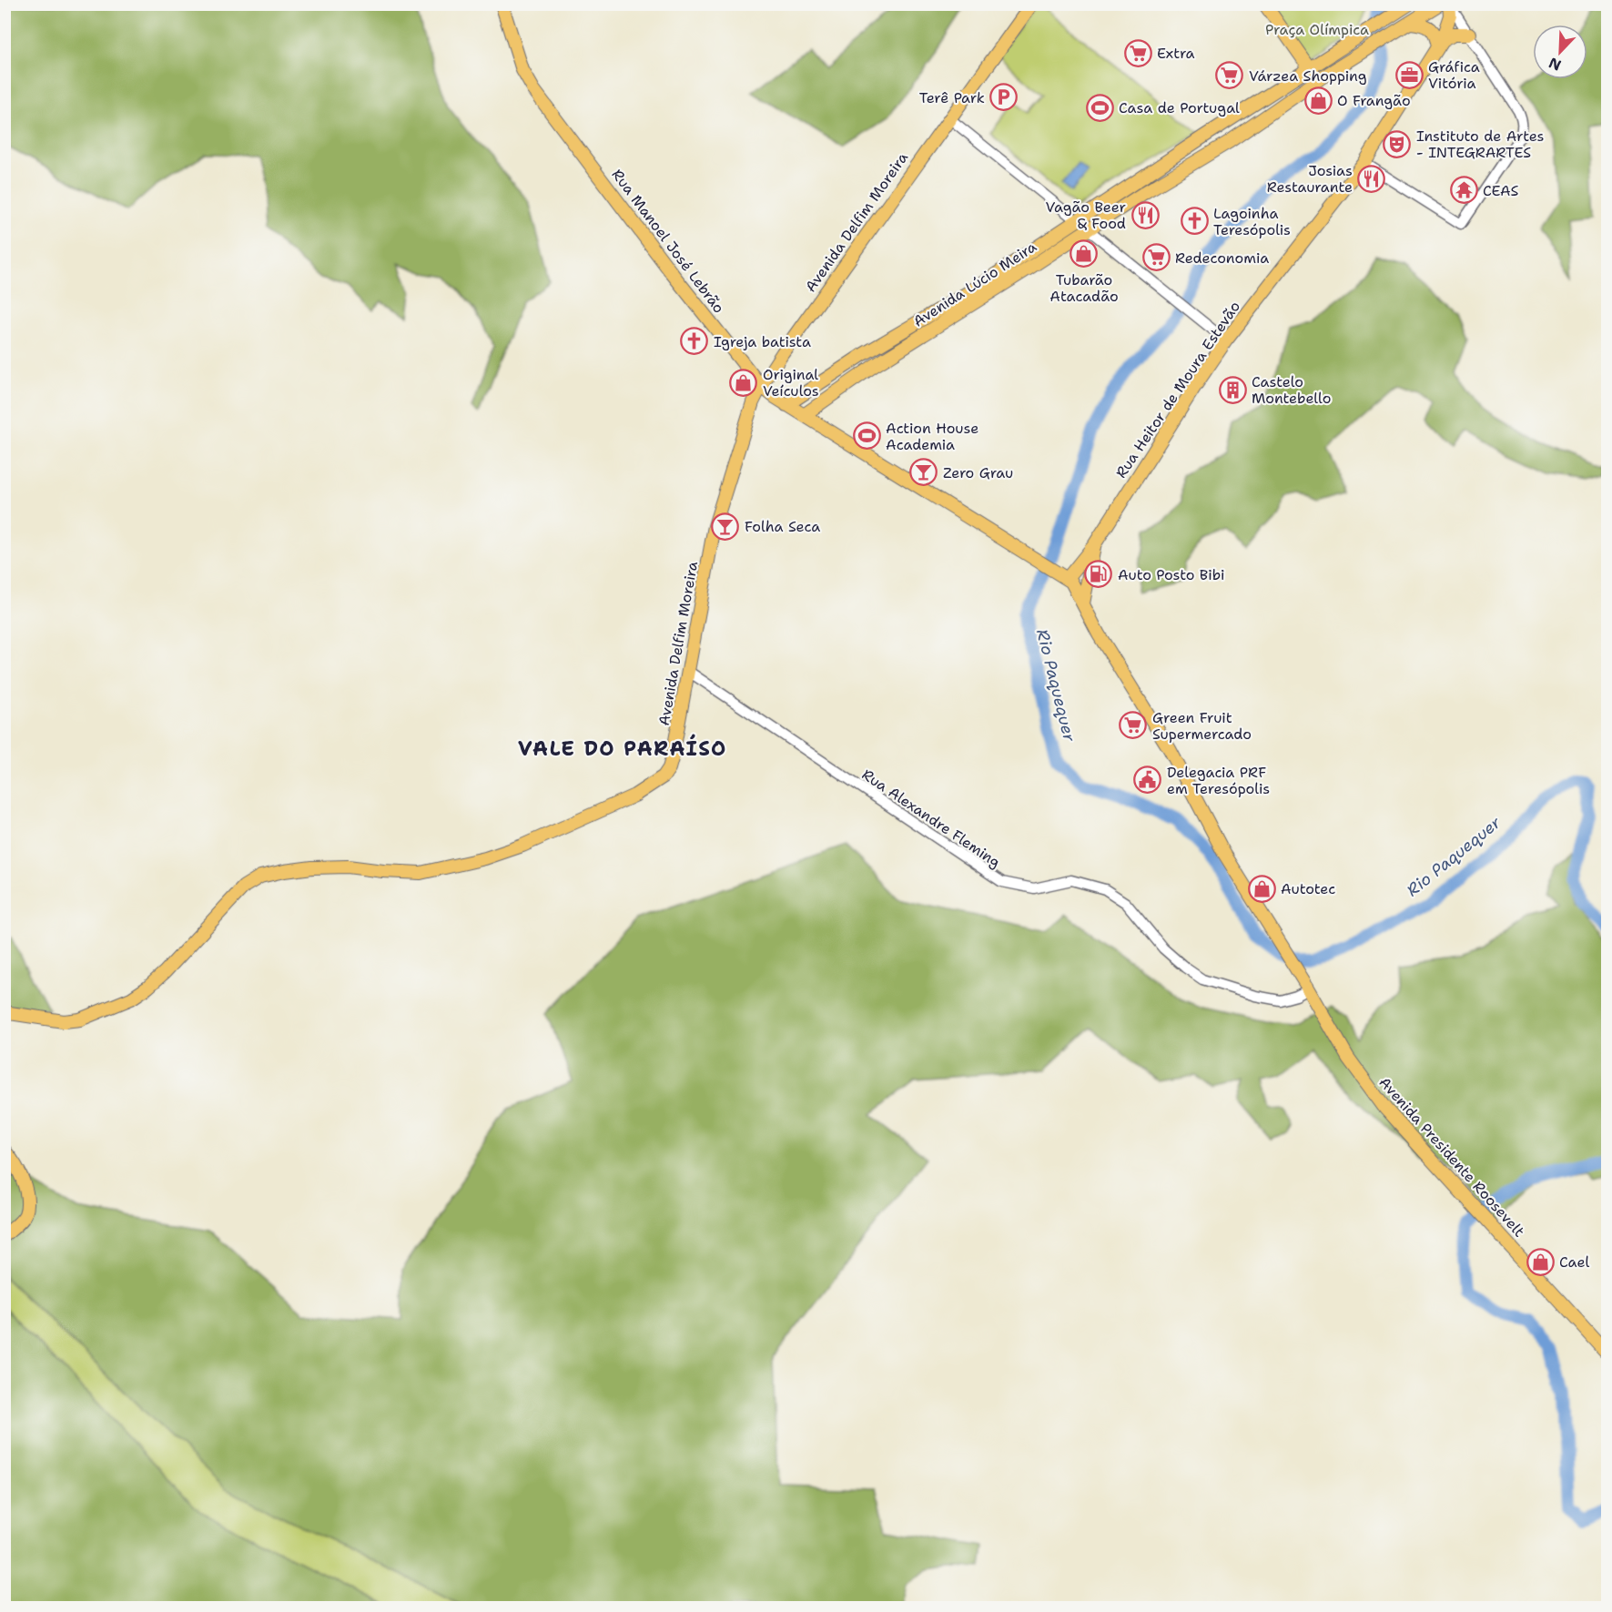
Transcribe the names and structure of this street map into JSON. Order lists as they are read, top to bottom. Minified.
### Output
{"streets":{"main road":["Avenida Delfim Moreira","Rua Manoel José Lebrão","Avenida Lúcio Meira","Rua Heitor de Moura Estevão","Avenida Presidente Roosevelt"],"street":["Rua Alexandre Fleming"]},"crossings":[["Avenida Delfim Moreira","Rua Manoel José Lebrão"],["Avenida Delfim Moreira","Rua Alexandre Fleming"],["Rua Manoel José Lebrão","Avenida Lúcio Meira"],["Rua Manoel José Lebrão","Rua Heitor de Moura Estevão"],["Rua Manoel José Lebrão","Avenida Presidente Roosevelt"],["Avenida Lúcio Meira","Rua Heitor de Moura Estevão"],["Rua Heitor de Moura Estevão","Avenida Presidente Roosevelt"],["Rua Alexandre Fleming","Avenida Presidente Roosevelt"]],"districts":["VALE DO PARAÍSO"],"water":["Rio Paquequer"],"parks":["Praça Olímpica"],"places":{"supermarket":["Extra","Várzea Shopping","Redeconomia","Green Fruit Supermercado"],"office":["Gráfica Vitória"],"parking":["Terê Park"],"shop":["O Frangão","Tubarão Atacadão","Original Veículos","Autotec","Cael"],"sports":["Casa de Portugal","Action House Academia"],"theatre":["Instituto de Artes - INTEGRARTES"],"restaurant":["Josias Restaurante","Vagão Beer & Food"],"temple":["CEAS"],"church":["Lagoinha Teresópolis","Igreja batista"],"building":["Castelo Montebello"],"bar":["Zero Grau","Folha Seca"],"fuel station":["Auto Posto Bibi"],"public building":["Delegacia PRF em Teresópolis"]},"north":"bottom left"}
